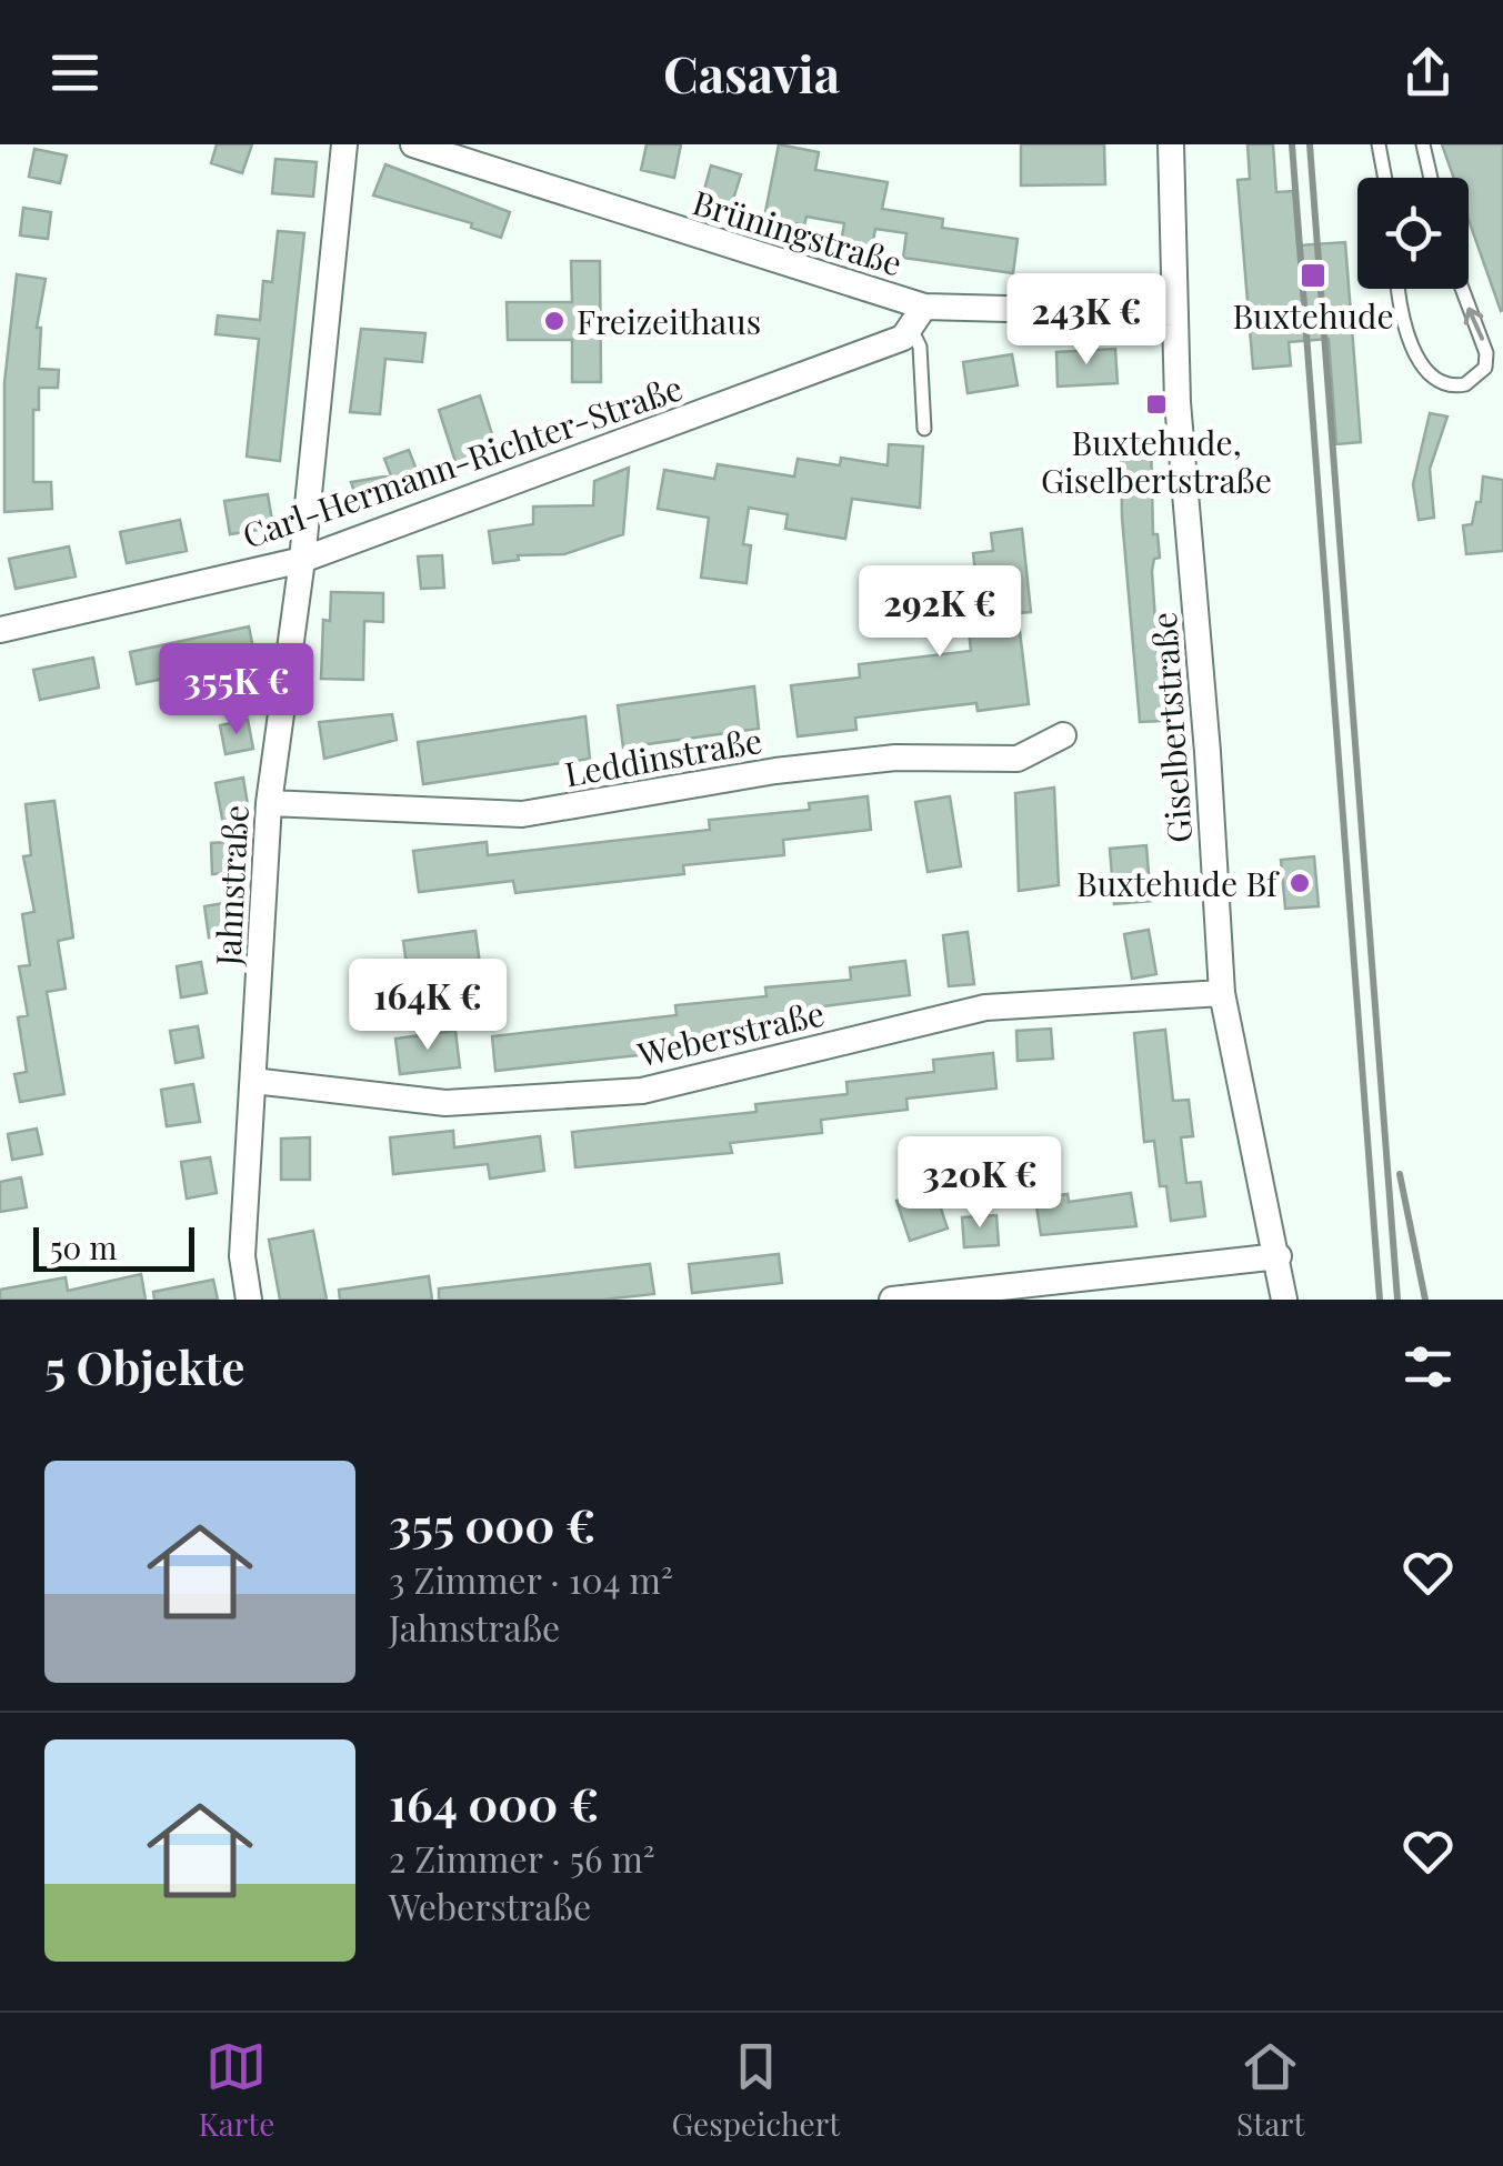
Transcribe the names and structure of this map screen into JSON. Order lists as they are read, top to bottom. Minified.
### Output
{"streets":{"street":["Brüningstraße","Carl-Hermann-Richter-Straße","Giselbertstraße","Leddinstraße","Jahnstraße","Weberstraße"]},"crossings":[["Brüningstraße","Carl-Hermann-Richter-Straße"],["Brüningstraße","Giselbertstraße"],["Carl-Hermann-Richter-Straße","Jahnstraße"],["Giselbertstraße","Weberstraße"],["Leddinstraße","Jahnstraße"],["Jahnstraße","Weberstraße"]],"places":{"transit":["Buxtehude","Buxtehude, Giselbertstraße"],"other":["Freizeithaus","Buxtehude Bf"]},"scale_bar":"50 m","page":{"header":"Casavia","price":["243K €","292K €","355K €","164K €","320K €"],"scale":"50 m","heading":"5 Objekte","list":[{"name":"355 000 €","note":"3 Zimmer · 104 m² · Jahnstraße"},{"name":"164 000 €","note":"2 Zimmer · 56 m² · Weberstraße"}],"tabs":["Karte","Gespeichert","Start"]}}
